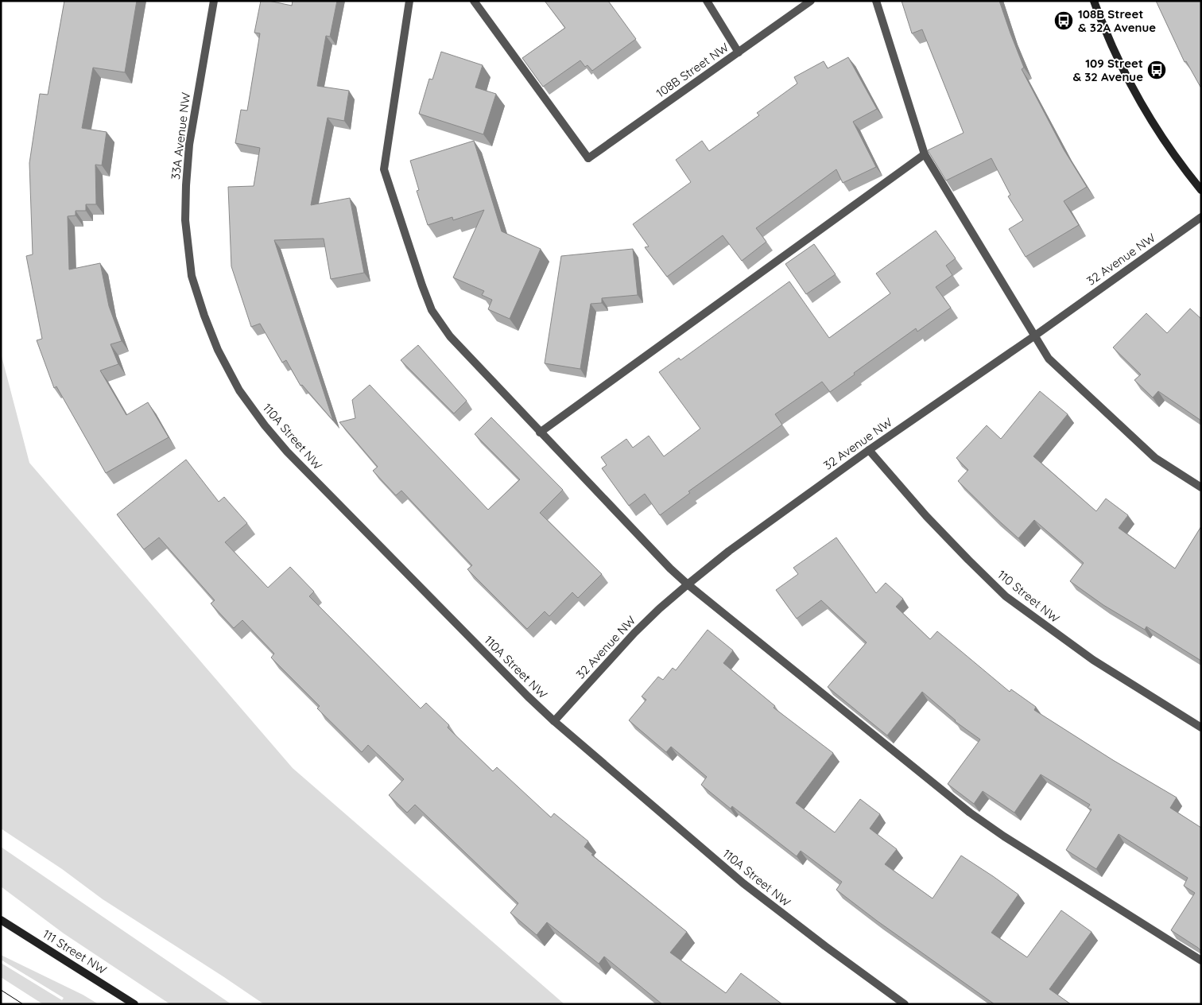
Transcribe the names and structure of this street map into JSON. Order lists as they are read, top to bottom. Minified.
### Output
{"streets":{"street":["108B Street NW","33A Avenue NW","32 Avenue NW","110A Street NW","110 Street NW","111 Street NW"]},"crossings":[["33A Avenue NW","110A Street NW"],["32 Avenue NW","110A Street NW"],["32 Avenue NW","110 Street NW"]],"places":{"bus stop":["108B Street & 32A Avenue","109 Street & 32 Avenue"]}}
